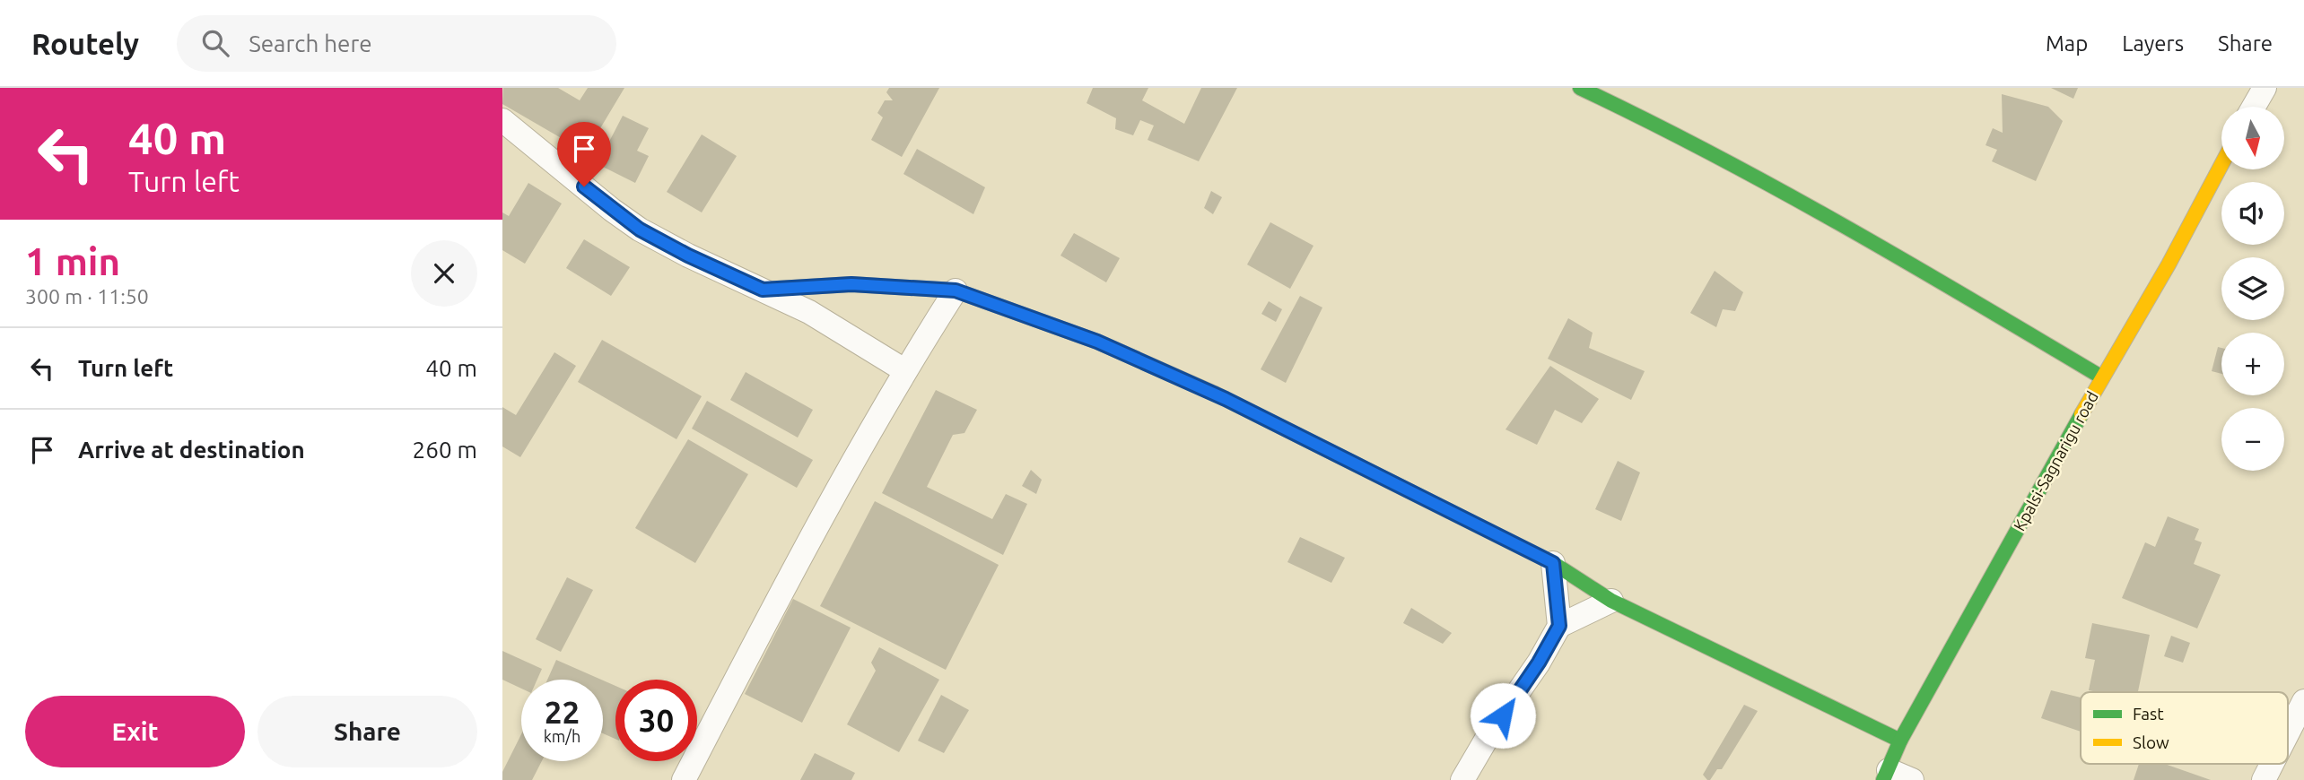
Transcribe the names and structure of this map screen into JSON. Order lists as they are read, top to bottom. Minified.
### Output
{"streets":{"street":["Kpalsi-Sagnarigu road"]},"legend":["Fast","Slow"],"north":"bottom","page":{"header":"Routely","search":"Search here","nav":["Map","Layers","Share"],"turn":["40 m","Turn left"],"map_buttons":["+","−"],"heading":["1 min","300 m · 11:50"],"list":[{"name":"Turn left","value":"40 m"},{"name":"Arrive at destination","value":"260 m"}],"speed":"22 km/h","limit":"30","buttons":["Exit","Share"]}}
